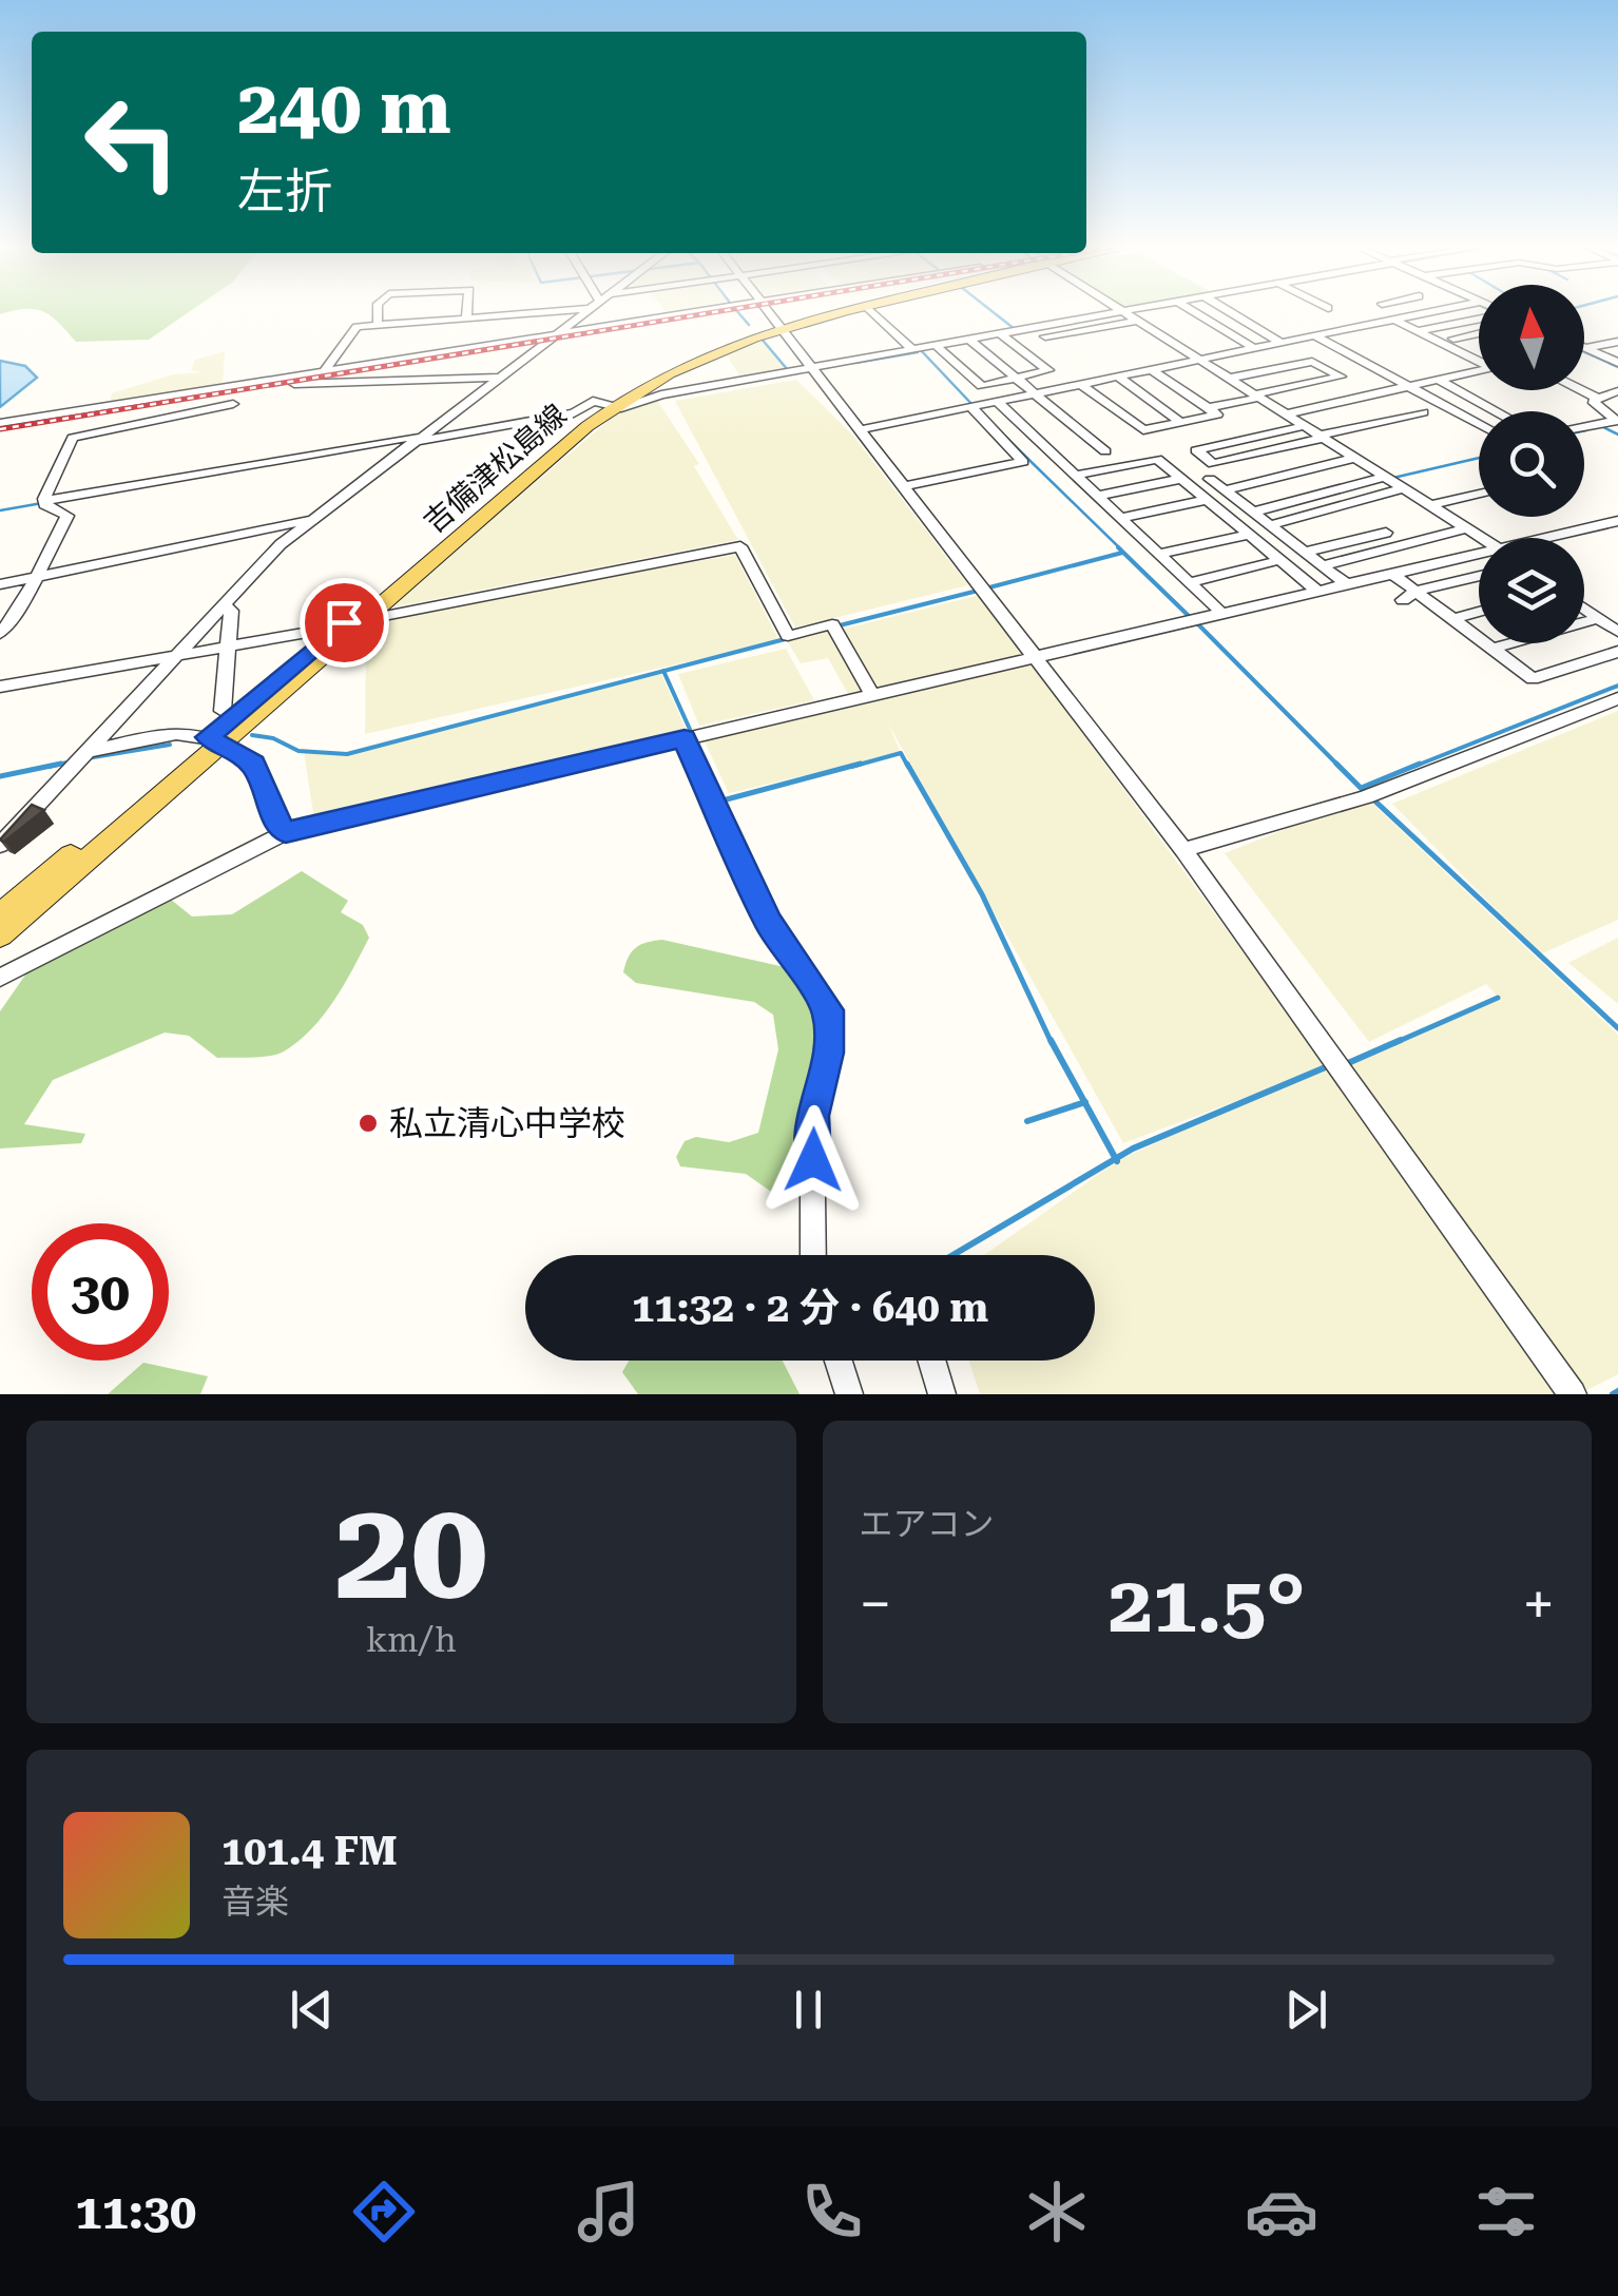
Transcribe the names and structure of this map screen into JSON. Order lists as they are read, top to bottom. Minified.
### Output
{"streets":{"main road":["吉備津松島線"]},"places":["私立清心中学校"],"north":"top","page":{"turn":["240 m","左折"],"limit":"30","trip":"11:32 · 2 分 · 640 m","tile":[["20","km/h"],"エアコン"],"heat":["−","21.5°","+"],"song":["101.4 FM","音楽"],"tabs":"11:30"}}
